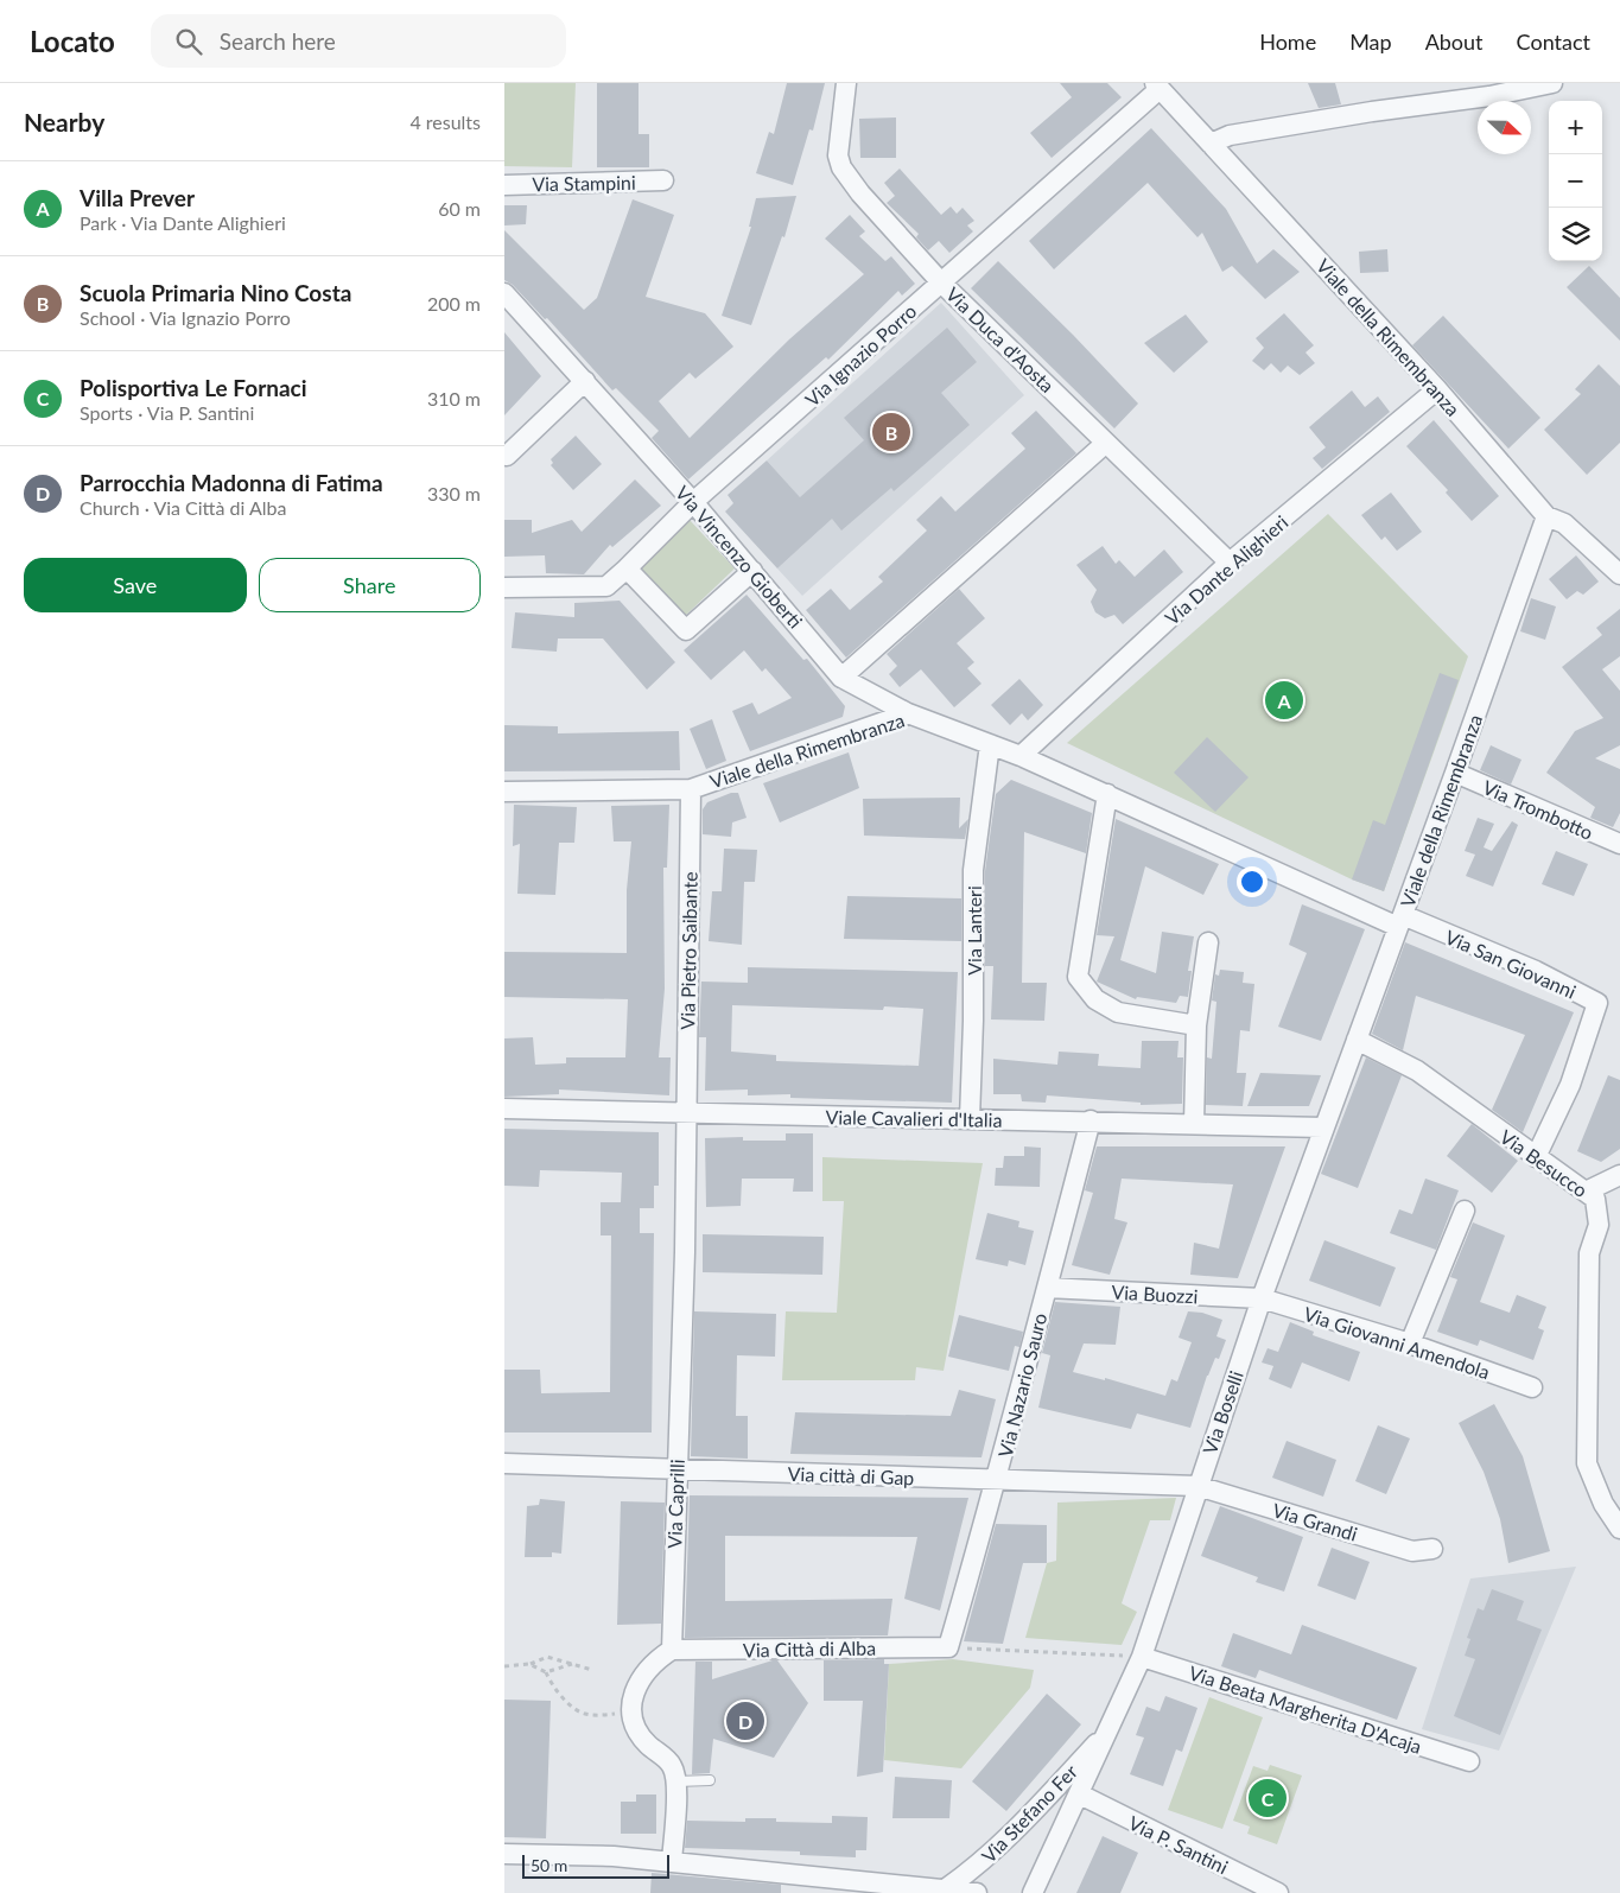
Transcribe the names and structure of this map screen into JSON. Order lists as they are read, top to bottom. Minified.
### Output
{"streets":{"street":["Via Stampini","Viale della Rimembranza","Via Duca d'Aosta","Via Ignazio Porro","Via Vincenzo Gioberti","Via Dante Alighieri","Via Trombotto","Via Lanteri","Via Pietro Saibante","Via San Giovanni","Viale Cavalieri d'Italia","Via Besucco","Via Buozzi","Via Giovanni Amendola","Via Nazario Sauro","Via Boselli","Via città di Gap","Via Caprilli","Via Grandi","Via Città di Alba","Via Beata Margherita D'Acaja","Via Stefano Fer","Via P. Santini"]},"crossings":[["Viale della Rimembranza","Via Ignazio Porro"],["Viale della Rimembranza","Via Vincenzo Gioberti"],["Viale della Rimembranza","Via Dante Alighieri"],["Viale della Rimembranza","Via Trombotto"],["Viale della Rimembranza","Via Lanteri"],["Viale della Rimembranza","Via Pietro Saibante"],["Viale della Rimembranza","Via San Giovanni"],["Viale della Rimembranza","Via Boselli"],["Via Duca d'Aosta","Via Ignazio Porro"],["Via Duca d'Aosta","Via Dante Alighieri"],["Via Ignazio Porro","Via Vincenzo Gioberti"],["Via Lanteri","Viale Cavalieri d'Italia"],["Via Pietro Saibante","Viale Cavalieri d'Italia"],["Via Pietro Saibante","Via Caprilli"],["Via San Giovanni","Via Besucco"],["Via San Giovanni","Via Boselli"],["Viale Cavalieri d'Italia","Via Nazario Sauro"],["Viale Cavalieri d'Italia","Via Boselli"],["Viale Cavalieri d'Italia","Via Caprilli"],["Via Besucco","Via Boselli"],["Via Buozzi","Via Giovanni Amendola"],["Via Buozzi","Via Nazario Sauro"],["Via Buozzi","Via Boselli"],["Via Giovanni Amendola","Via Boselli"],["Via Nazario Sauro","Via città di Gap"],["Via Nazario Sauro","Via Città di Alba"],["Via Boselli","Via città di Gap"],["Via Boselli","Via Grandi"],["Via Boselli","Via Beata Margherita D'Acaja"],["Via Boselli","Via Stefano Fer"],["Via Boselli","Via P. Santini"],["Via città di Gap","Via Caprilli"],["Via città di Gap","Via Grandi"],["Via Caprilli","Via Città di Alba"]],"scale_bar":"50 m","north":"right","page":{"header":"Locato","search":"Search here","nav":["Home","Map","About","Contact"],"heading":["Nearby","4 results"],"map_buttons":["+","−"],"list":[{"mark":"A","name":"Villa Prever","note":"Park · Via Dante Alighieri","value":"60 m"},{"mark":"B","name":"Scuola Primaria Nino Costa","note":"School · Via Ignazio Porro","value":"200 m"},{"mark":"C","name":"Polisportiva Le Fornaci","note":"Sports · Via P. Santini","value":"310 m"},{"mark":"D","name":"Parrocchia Madonna di Fatima","note":"Church · Via Città di Alba","value":"330 m"}],"pins":["B","A","D","C"],"buttons":["Save","Share"],"scale":"50 m"}}
